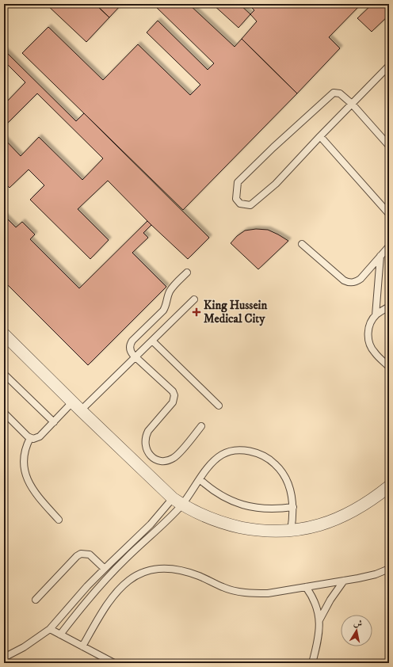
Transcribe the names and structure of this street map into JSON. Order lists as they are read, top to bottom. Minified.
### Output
{"places":{"health":["King Hussein Medical City"]},"north":"top"}
